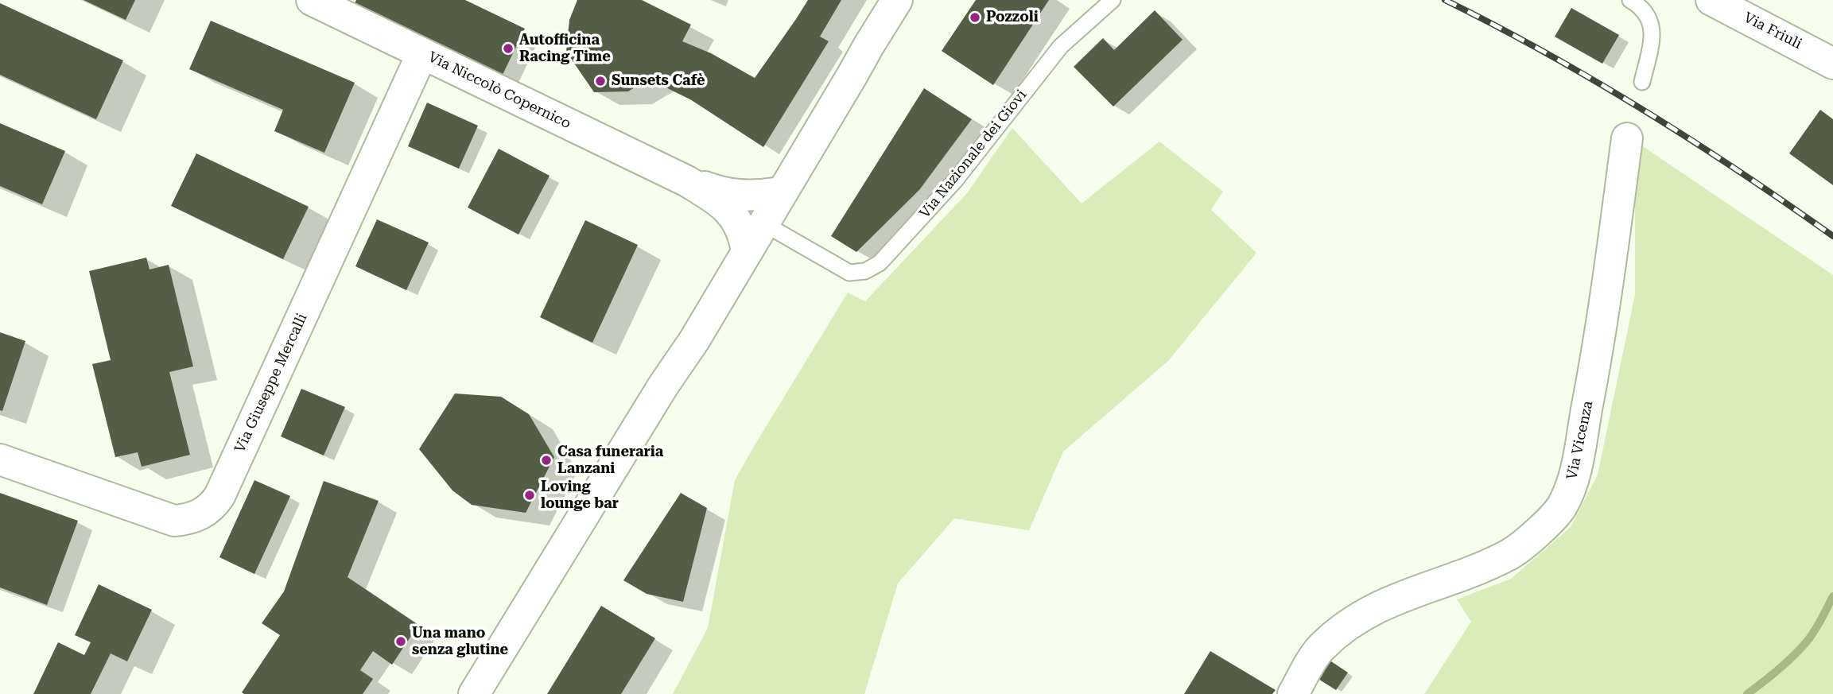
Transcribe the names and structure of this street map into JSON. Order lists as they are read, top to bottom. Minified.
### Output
{"streets":{"street":["Via Friuli","Via Niccolò Copernico","Via Giuseppe Mercalli","Via Vicenza"],"lane":["Via Nazionale dei Giovi"]},"crossings":[["Via Niccolò Copernico","Via Nazionale dei Giovi"],["Via Niccolò Copernico","Via Giuseppe Mercalli"]],"places":["Pozzoli","Autofficina Racing Time","Sunsets Cafè","Casa funeraria Lanzani","Loving lounge bar","Una mano senza glutine"]}
